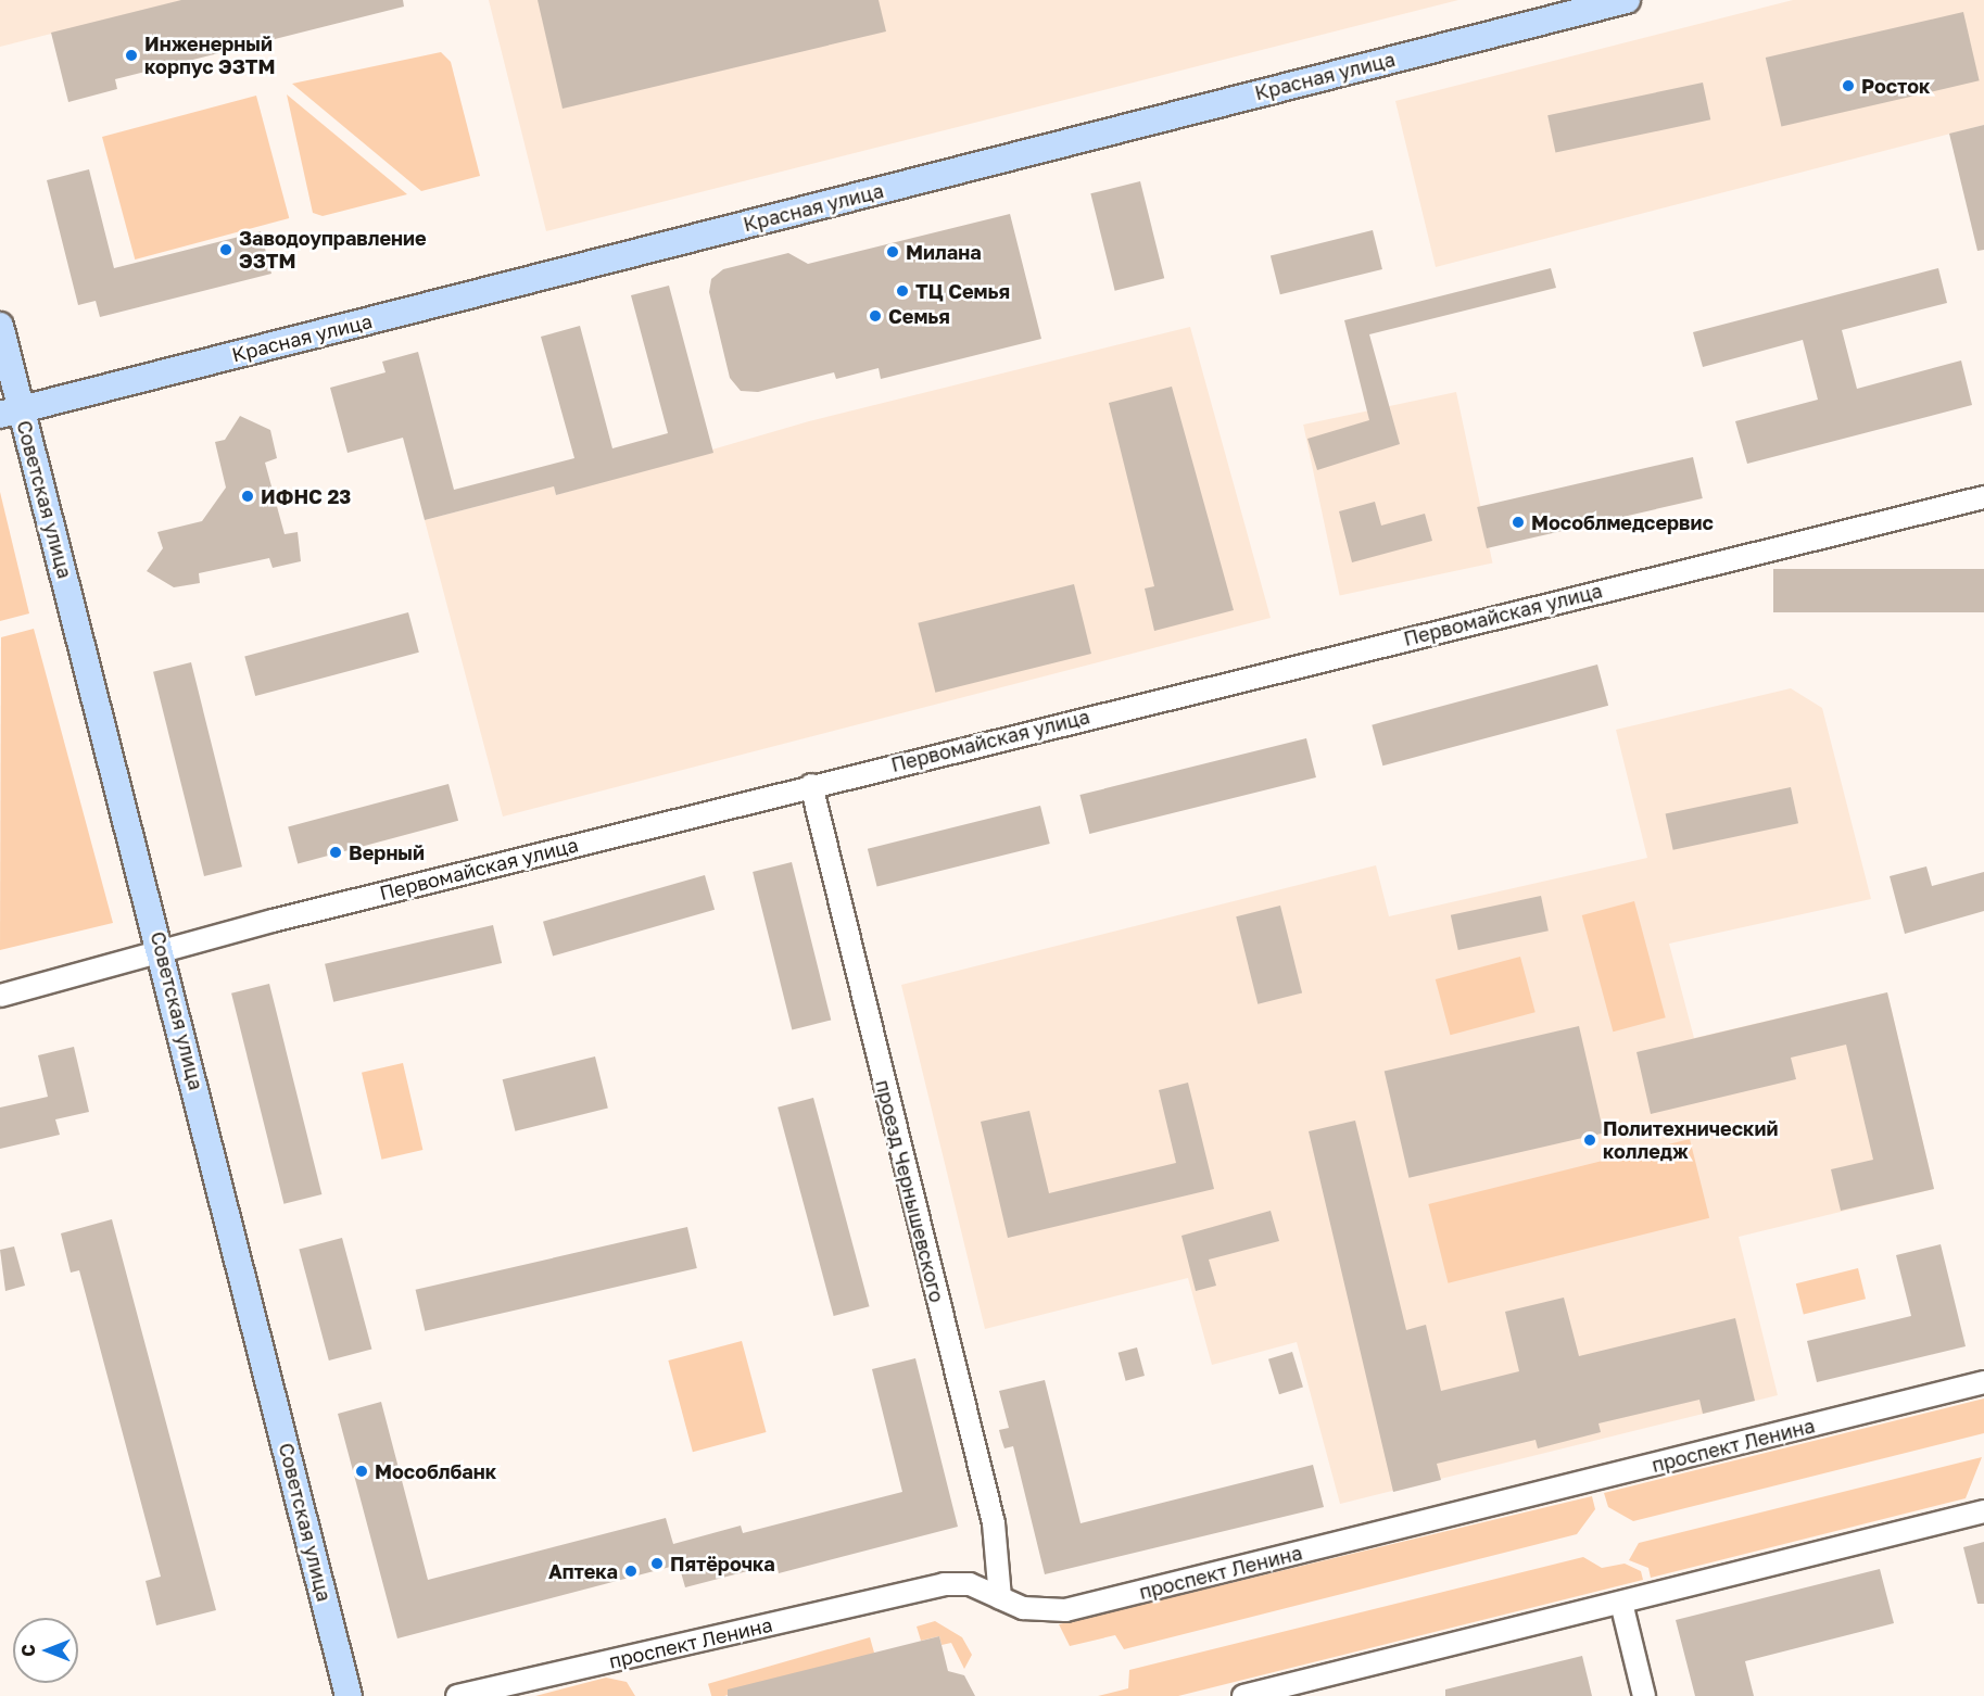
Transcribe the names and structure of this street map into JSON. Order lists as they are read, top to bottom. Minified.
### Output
{"streets":{"main road":["Красная улица","Советская улица"],"street":["Первомайская улица","проезд Чернышевского","проспект Ленина"]},"crossings":[["Красная улица","Советская улица"],["Советская улица","Первомайская улица"],["Первомайская улица","проезд Чернышевского"],["проезд Чернышевского","проспект Ленина"]],"places":["Инженерный корпус ЭЗТМ","Росток","Заводоуправление ЭЗТМ","Милана","ТЦ Семья","Семья","ИФНС 23","Мособлмедсервис","Верный","Политехнический колледж","Мособлбанк","Пятёрочка","Аптека"],"north":"left"}
